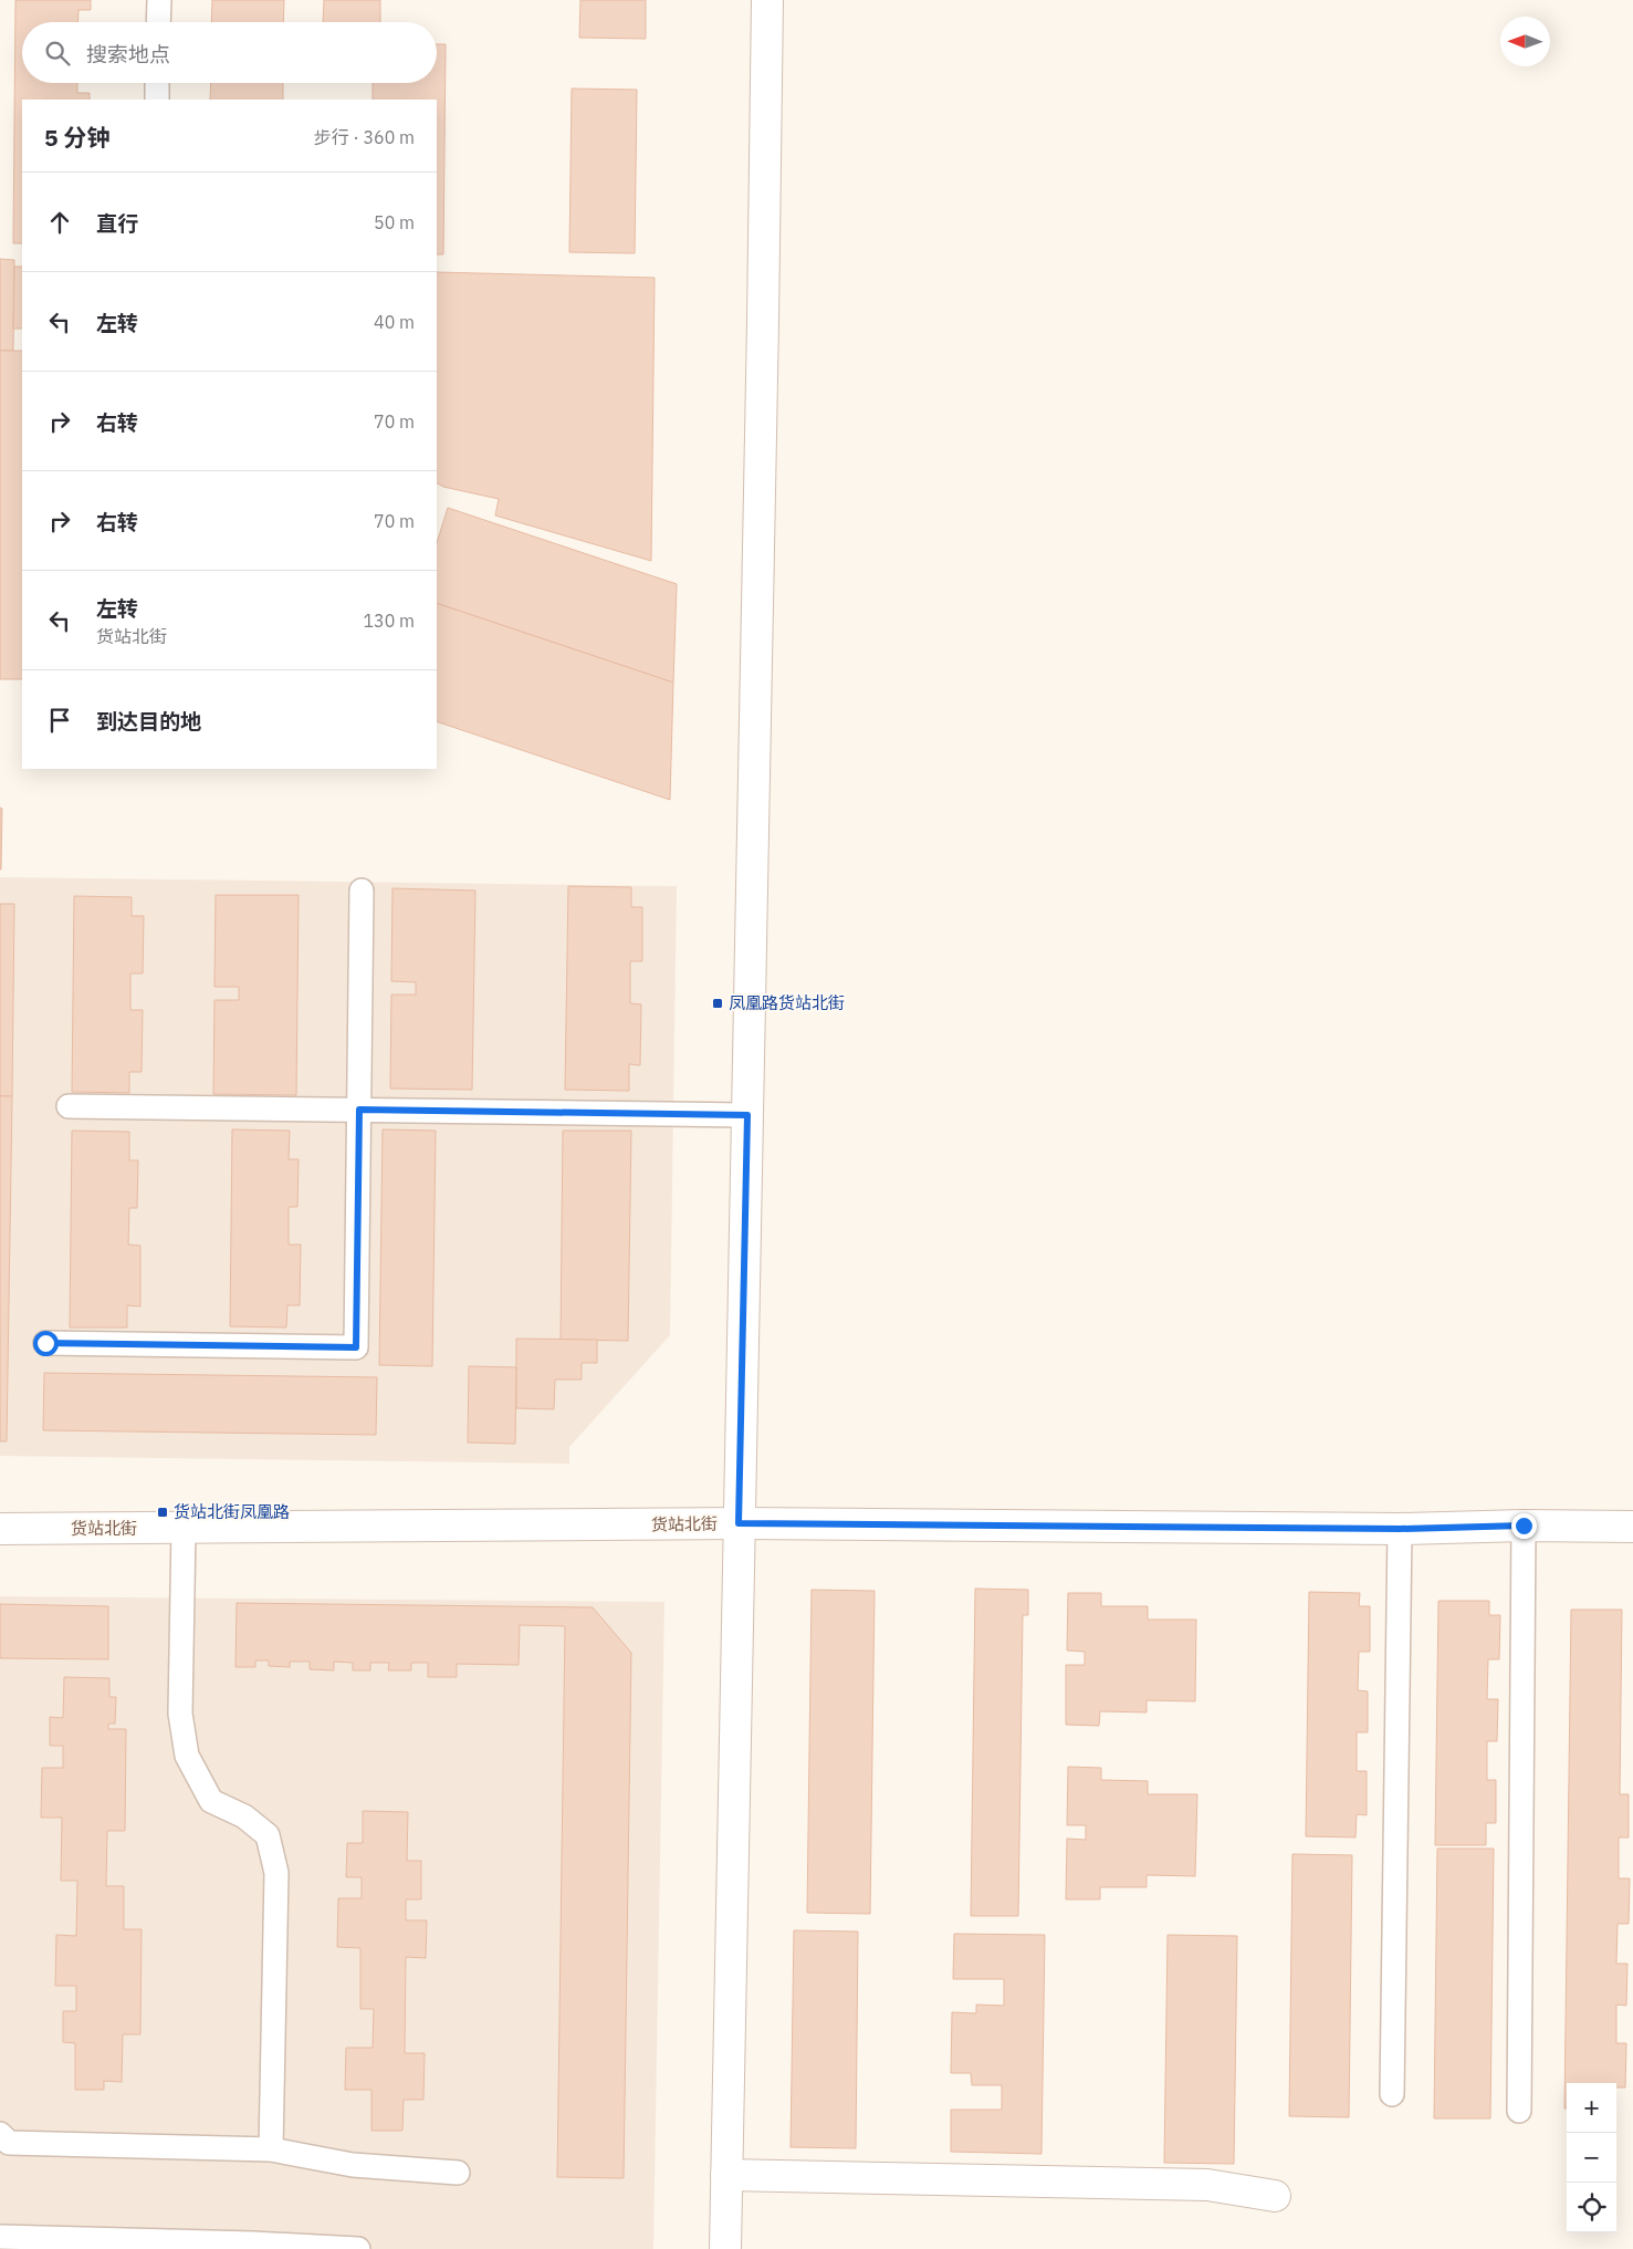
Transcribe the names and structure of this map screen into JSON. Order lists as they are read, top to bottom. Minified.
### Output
{"streets":{"street":["货站北街"]},"places":{"transit":["凤凰路货站北街","货站北街凤凰路"]},"north":"left","page":{"search":"搜索地点","heading":["5 分钟","步行 · 360 m"],"list":[["直行","50 m"],["左转","40 m"],["右转","70 m"],["右转","70 m"],["左转","货站北街","130 m"],"到达目的地"],"map_buttons":["+","−"]}}
